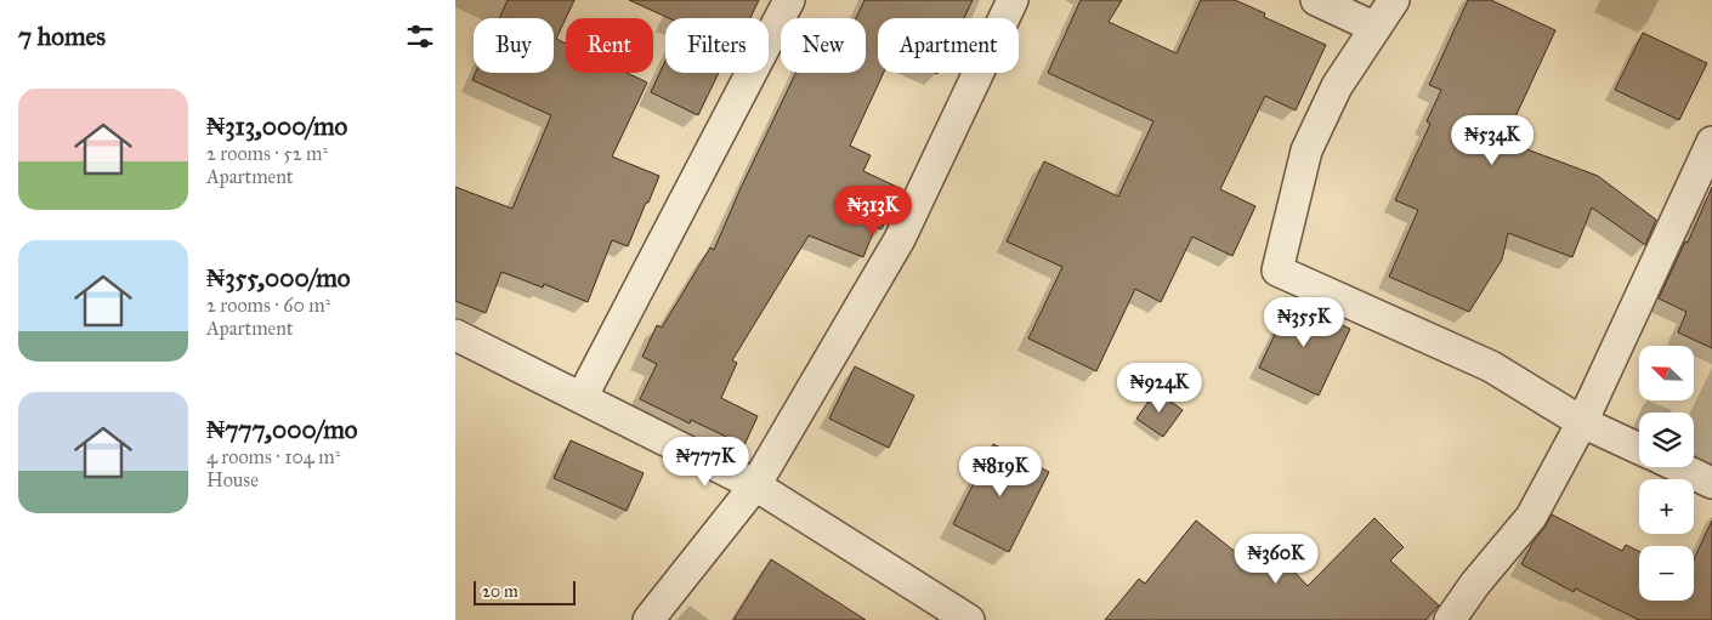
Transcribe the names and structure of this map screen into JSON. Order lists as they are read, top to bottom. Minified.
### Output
{"scale_bar":"20 m","north":"top left","page":{"heading":"7 homes","chip":["Buy","Rent","Filters","New","Apartment"],"list":[{"name":"₦313,000/mo","note":"2 rooms · 52 m² · Apartment"},{"name":"₦355,000/mo","note":"2 rooms · 60 m² · Apartment"},{"name":"₦777,000/mo","note":"4 rooms · 104 m² · House"}],"price":["₦534K","₦313K","₦355K","₦924K","₦777K","₦819K","₦360K"],"map_buttons":["+","−"],"scale":"20 m"}}
